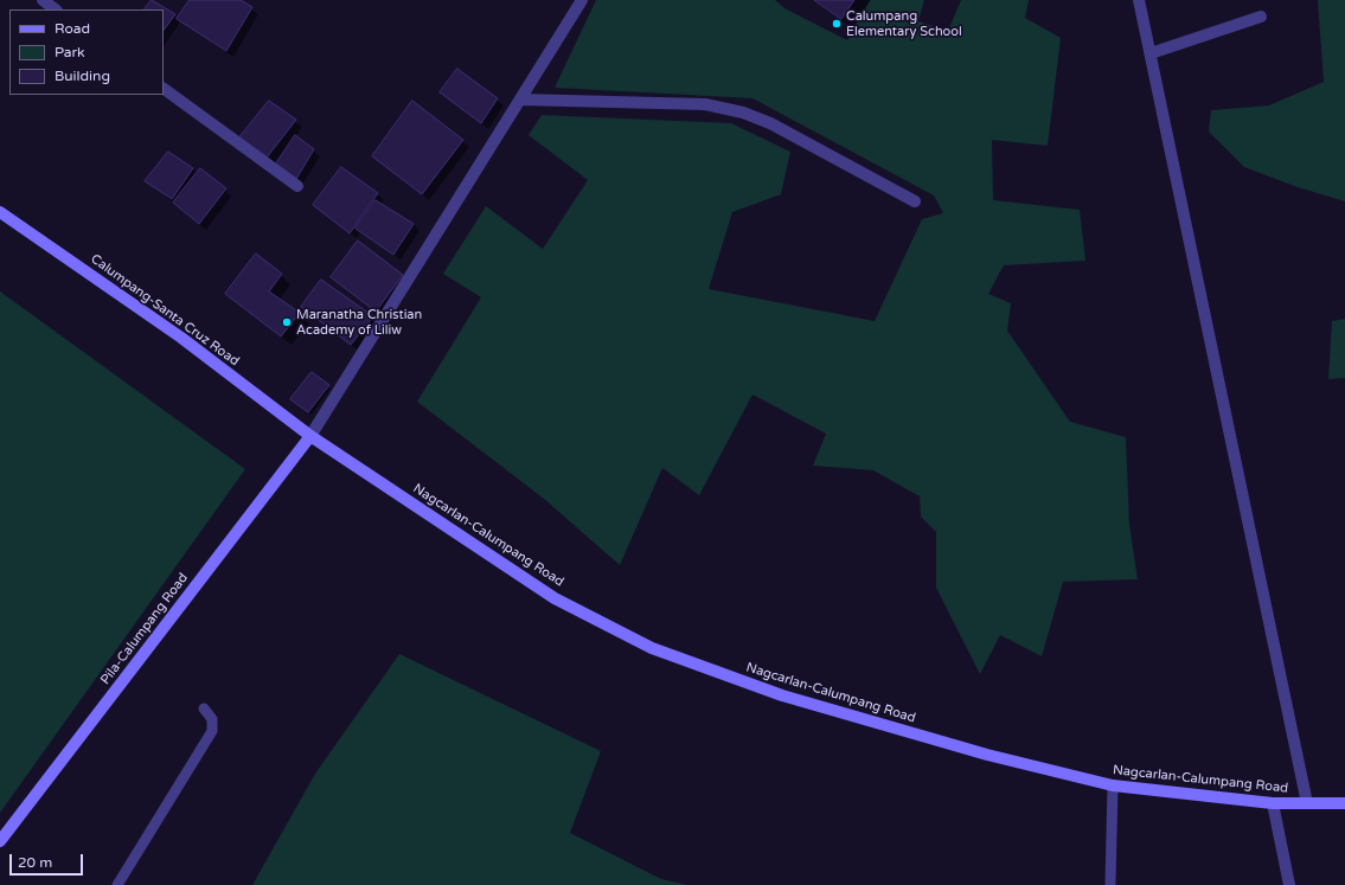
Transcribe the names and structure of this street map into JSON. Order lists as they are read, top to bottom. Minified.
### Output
{"streets":{"main road":["Calumpang-Santa Cruz Road","Nagcarlan-Calumpang Road","Pila-Calumpang Road"]},"crossings":[["Calumpang-Santa Cruz Road","Nagcarlan-Calumpang Road"],["Calumpang-Santa Cruz Road","Pila-Calumpang Road"],["Nagcarlan-Calumpang Road","Pila-Calumpang Road"]],"places":["Calumpang Elementary School","Maranatha Christian Academy of Liliw"],"legend":["Road","Park","Building"],"scale_bar":"20 m"}
